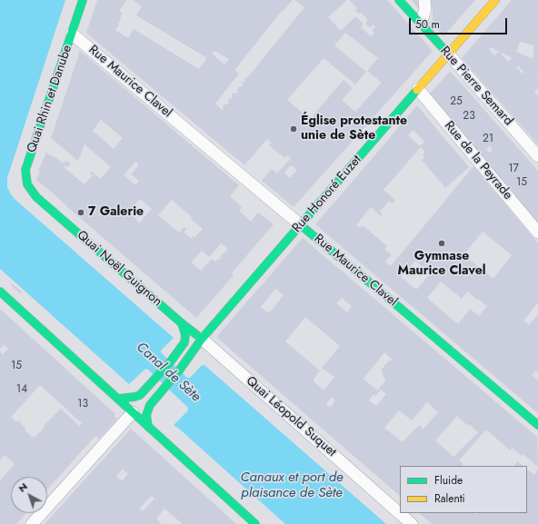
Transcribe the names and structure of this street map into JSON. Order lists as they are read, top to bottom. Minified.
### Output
{"streets":{"main road":["Rue Maurice Clavel","Rue Pierre Semard","Quai Rhin et Danube","Rue Honoré Euzet","Quai Noël Guignon"],"street":["Rue de la Peyrade","Quai Léopold Suquet"]},"crossings":[["Rue Maurice Clavel","Quai Rhin et Danube"],["Rue Maurice Clavel","Rue Honoré Euzet"],["Rue Pierre Semard","Rue Honoré Euzet"],["Quai Rhin et Danube","Quai Noël Guignon"],["Rue de la Peyrade","Rue Honoré Euzet"],["Rue Honoré Euzet","Quai Noël Guignon"],["Rue Honoré Euzet","Quai Léopold Suquet"],["Quai Noël Guignon","Quai Léopold Suquet"]],"water":["Canal de Sète","Canaux et port de plaisance de Sète"],"places":["Église protestante unie de Sète","7 Galerie","Gymnase Maurice Clavel"],"house_numbers":["25","23","21","17","15","15","14","13"],"legend":["Fluide","Ralenti"],"scale_bar":"50 m","north":"top left"}
